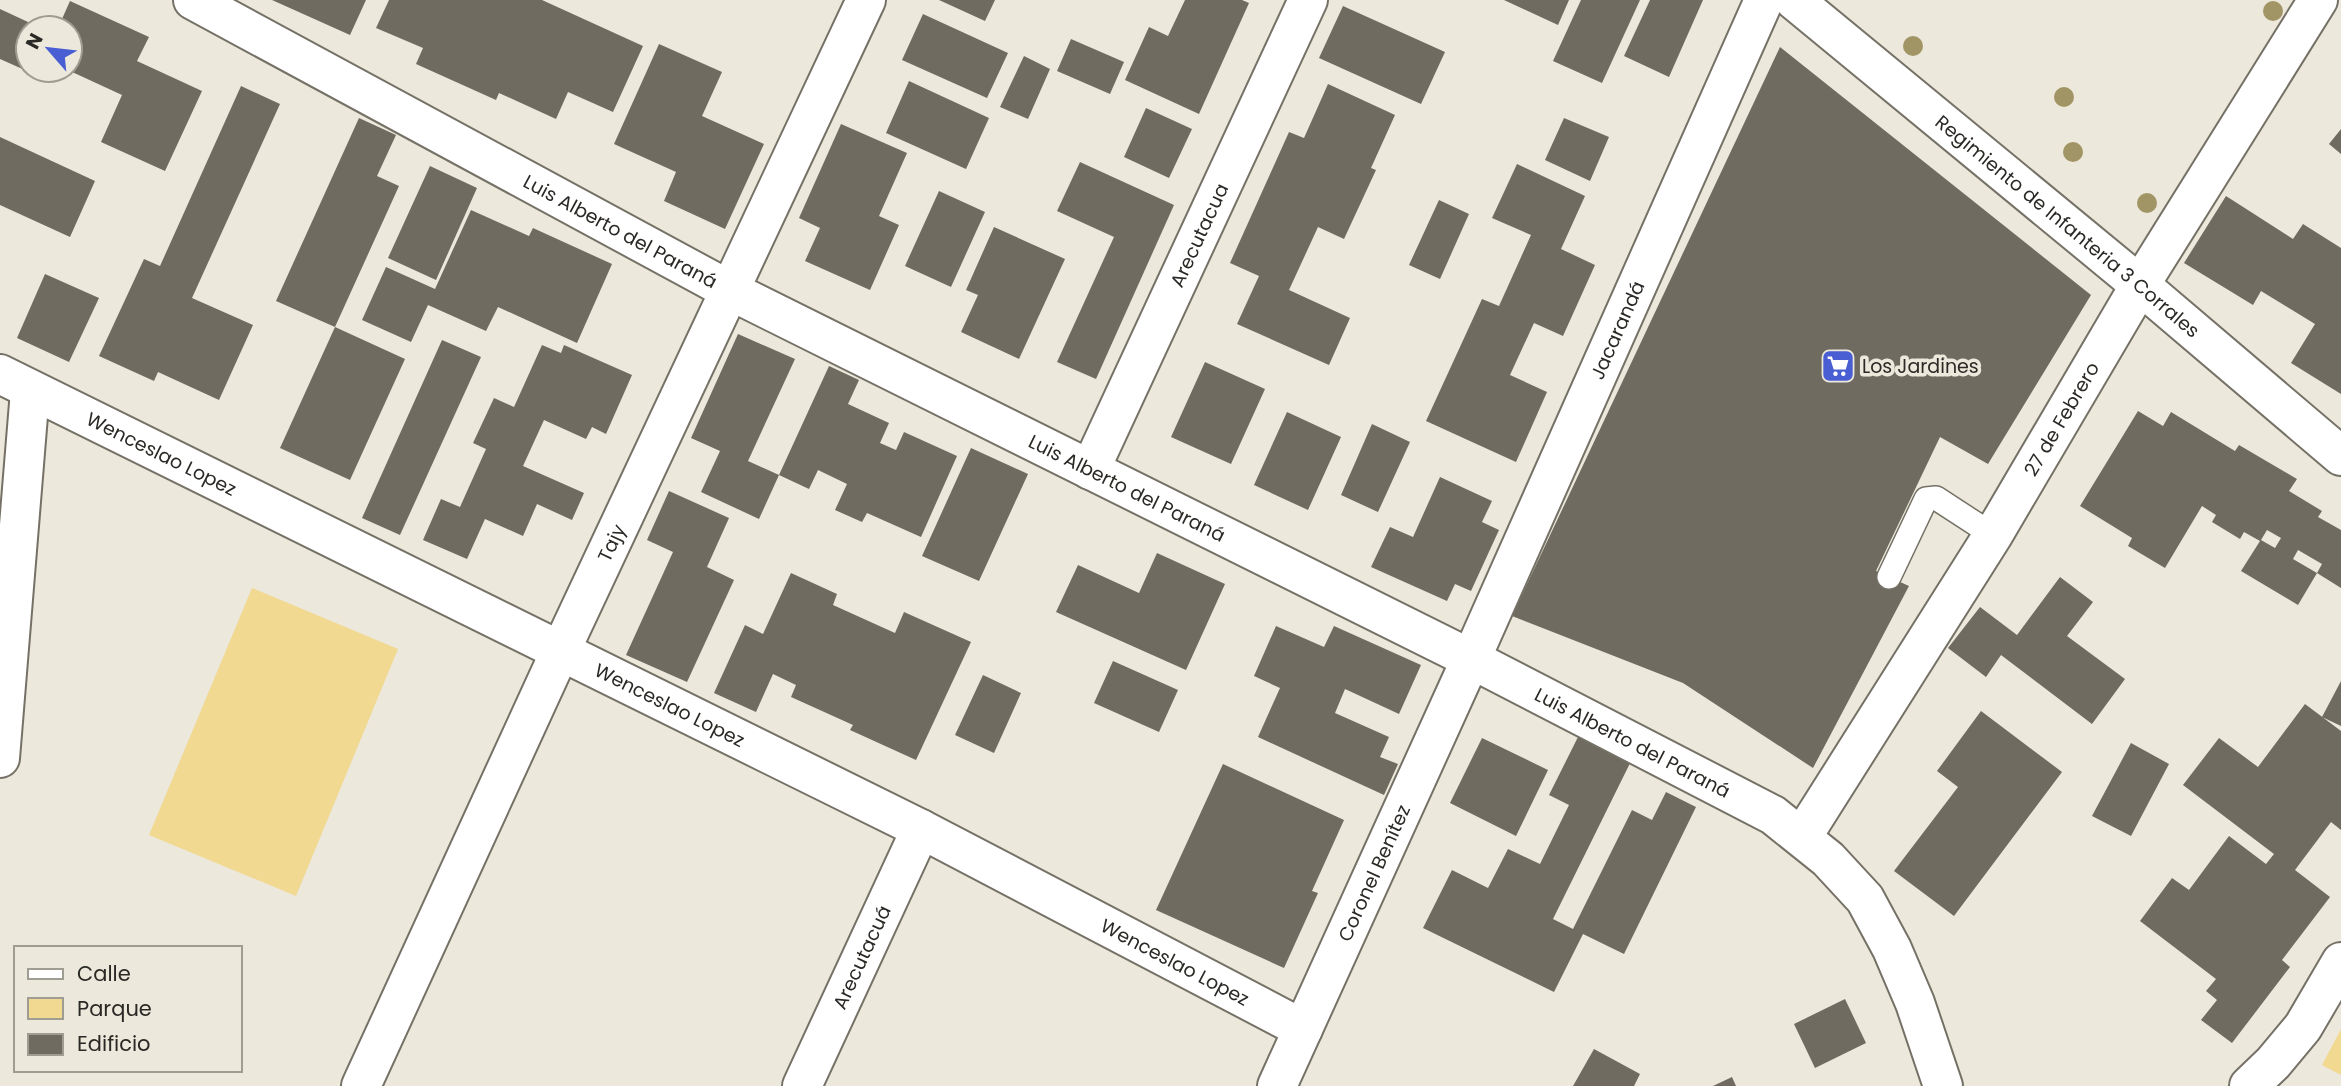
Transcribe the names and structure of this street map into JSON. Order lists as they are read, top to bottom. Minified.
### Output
{"streets":{"street":["Regimiento de Infanteria 3 Corrales","Luis Alberto del Paraná","Arecutacua","Jacarandá","27 de Febrero","Wenceslao Lopez","Tajy","Coronel Benítez","Arecutacuá"]},"crossings":[["Regimiento de Infanteria 3 Corrales","27 de Febrero"],["Luis Alberto del Paraná","Arecutacua"],["Luis Alberto del Paraná","Jacarandá"],["Luis Alberto del Paraná","27 de Febrero"],["Luis Alberto del Paraná","Tajy"],["Luis Alberto del Paraná","Coronel Benítez"],["Jacarandá","Coronel Benítez"],["Wenceslao Lopez","Tajy"],["Wenceslao Lopez","Coronel Benítez"],["Wenceslao Lopez","Arecutacuá"]],"places":{"supermarket":["Los Jardines"]},"legend":["Calle","Parque","Edificio"],"north":"top left"}
